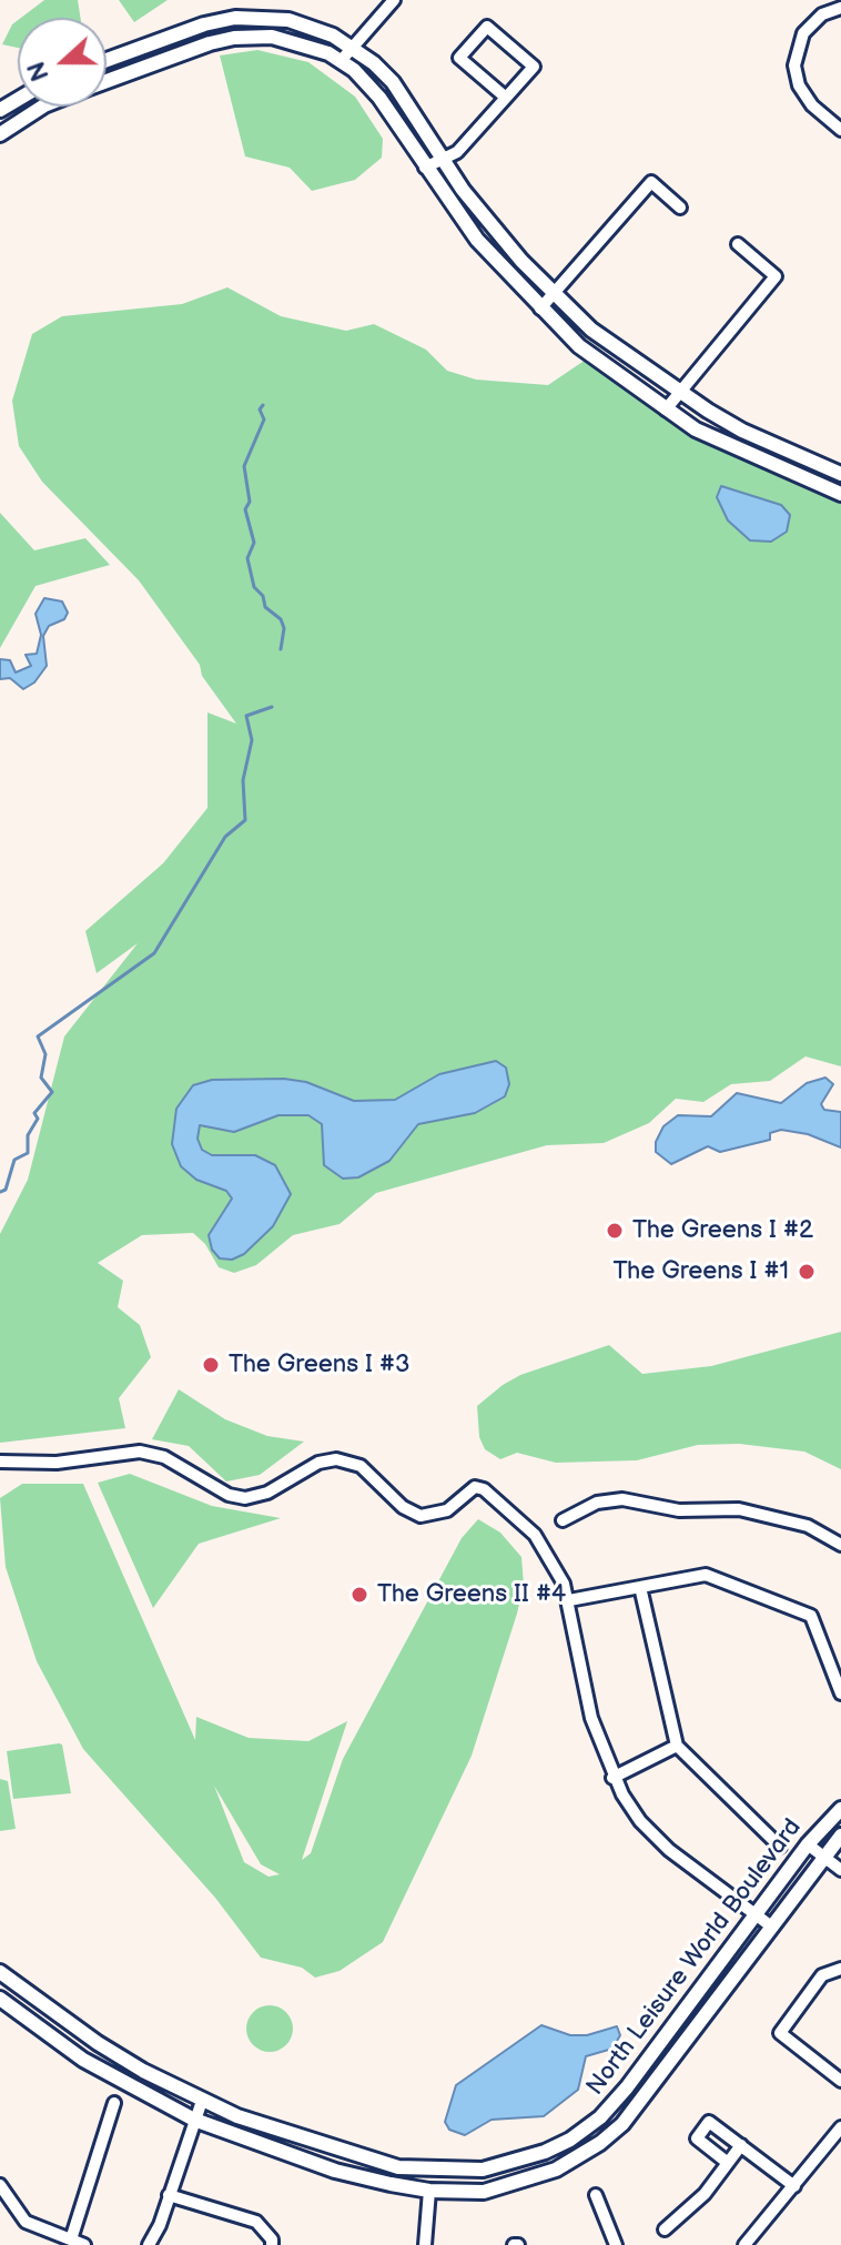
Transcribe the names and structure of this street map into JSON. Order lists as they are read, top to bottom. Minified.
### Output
{"streets":{"street":["North Leisure World Boulevard"]},"places":["The Greens I #2","The Greens I #1","The Greens I #3","The Greens II #4"],"north":"left"}
